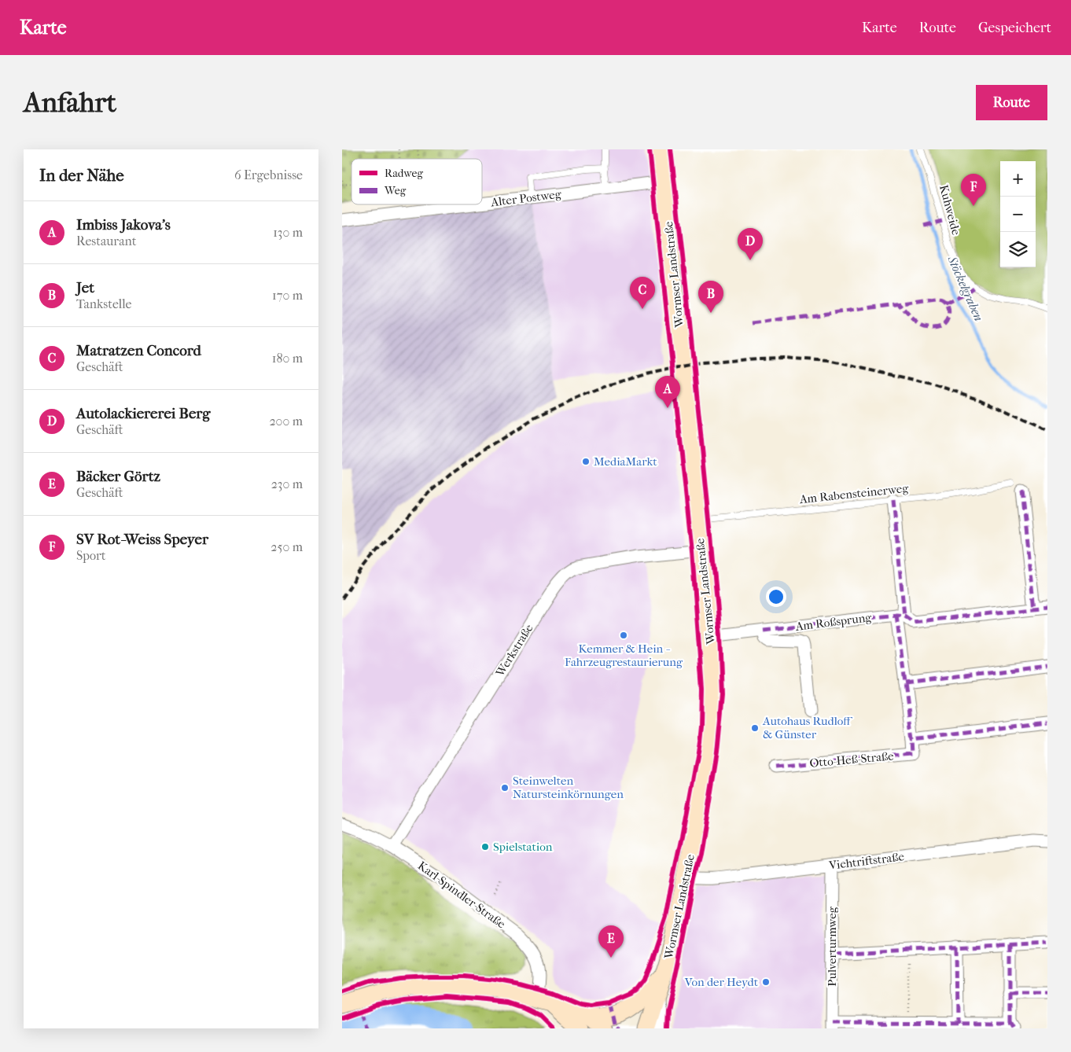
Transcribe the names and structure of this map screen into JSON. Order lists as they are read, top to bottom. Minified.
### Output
{"streets":{"main road":["Wormser Landstraße"],"street":["Alter Postweg","Am Roßsprung","Werkstraße","Otto-Heß-Straße","Viehtriftstraße","Karl-Spindler-Straße","Pulverturmweg"],"lane":["Kuhweide","Am Rabensteinerweg"]},"crossings":[["Alter Postweg","Wormser Landstraße"],["Wormser Landstraße","Am Rabensteinerweg"],["Wormser Landstraße","Am Roßsprung"],["Wormser Landstraße","Werkstraße"],["Wormser Landstraße","Viehtriftstraße"],["Am Roßsprung","Otto-Heß-Straße"],["Werkstraße","Karl-Spindler-Straße"],["Viehtriftstraße","Pulverturmweg"]],"water":["Stöckelgraben"],"places":["MediaMarkt","Kemmer & Hein - Fahrzeugrestaurierung","Autohaus Rudloff & Günster","Steinwelten Natursteinkörnungen","Spielstation","Von der Heydt"],"legend":["Radweg","Weg"],"page":{"header":"Karte","nav":["Karte","Route","Gespeichert"],"buttons":"Route","title":"Anfahrt","heading":["In der Nähe","6 Ergebnisse"],"map_buttons":["+","−"],"pins":["F","D","C","B","A","E"],"list":[{"mark":"A","name":"Imbiss Jakova's","note":"Restaurant","value":"130 m"},{"mark":"B","name":"Jet","note":"Tankstelle","value":"170 m"},{"mark":"C","name":"Matratzen Concord","note":"Geschäft","value":"180 m"},{"mark":"D","name":"Autolackiererei Berg","note":"Geschäft","value":"200 m"},{"mark":"E","name":"Bäcker Görtz","note":"Geschäft","value":"230 m"},{"mark":"F","name":"SV Rot-Weiss Speyer","note":"Sport","value":"250 m"}]}}
